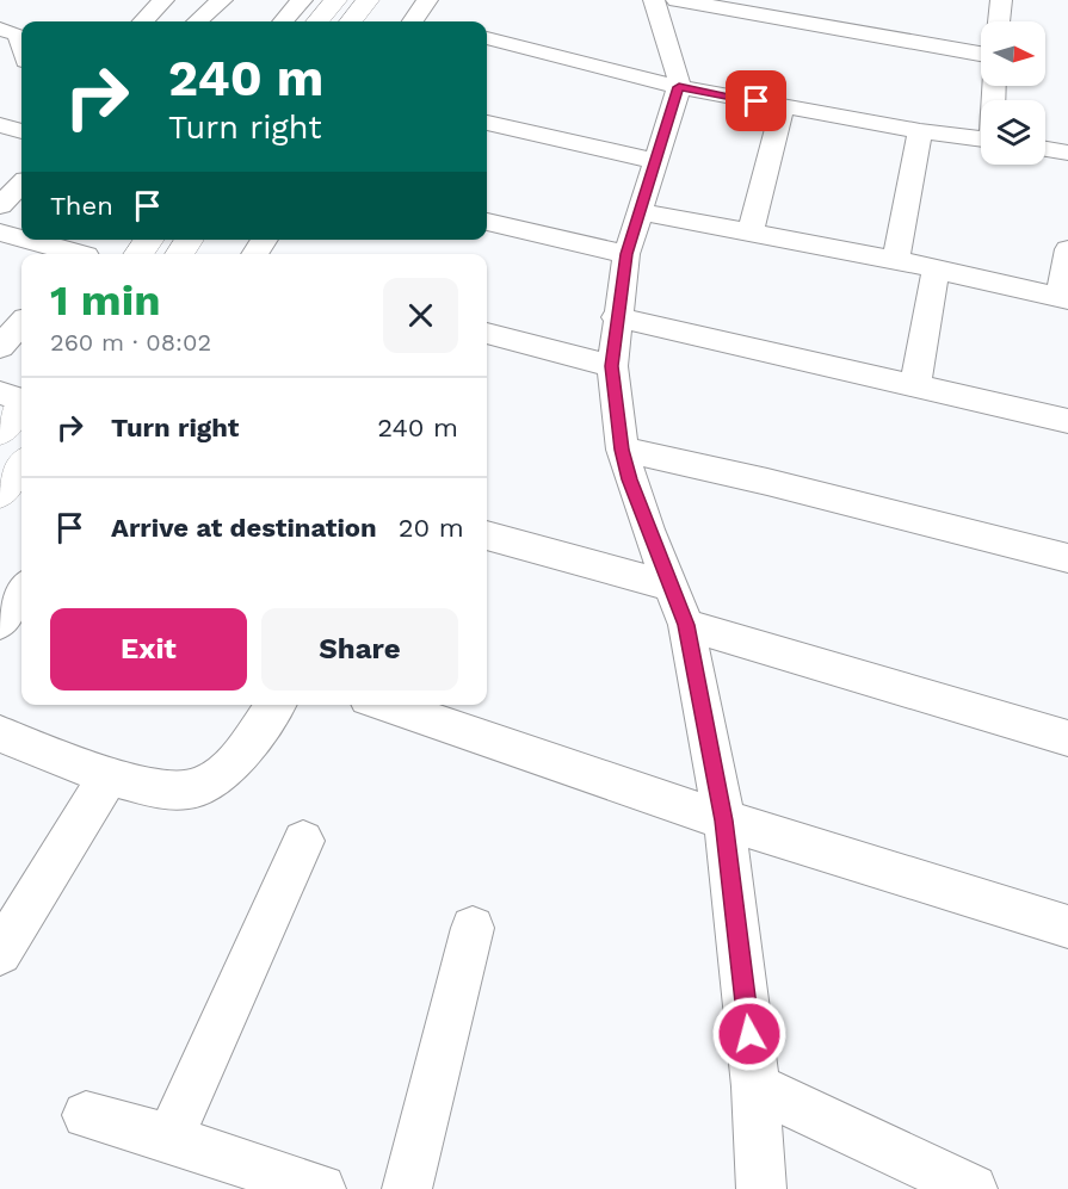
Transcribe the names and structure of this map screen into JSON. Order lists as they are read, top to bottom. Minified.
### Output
{"north":"right","page":{"turn":["240 m","Turn right"],"then":"Then","heading":["1 min","260 m · 08:02"],"list":[{"name":"Turn right","value":"240 m"},{"name":"Arrive at destination","value":"20 m"}],"buttons":["Exit","Share"]}}
